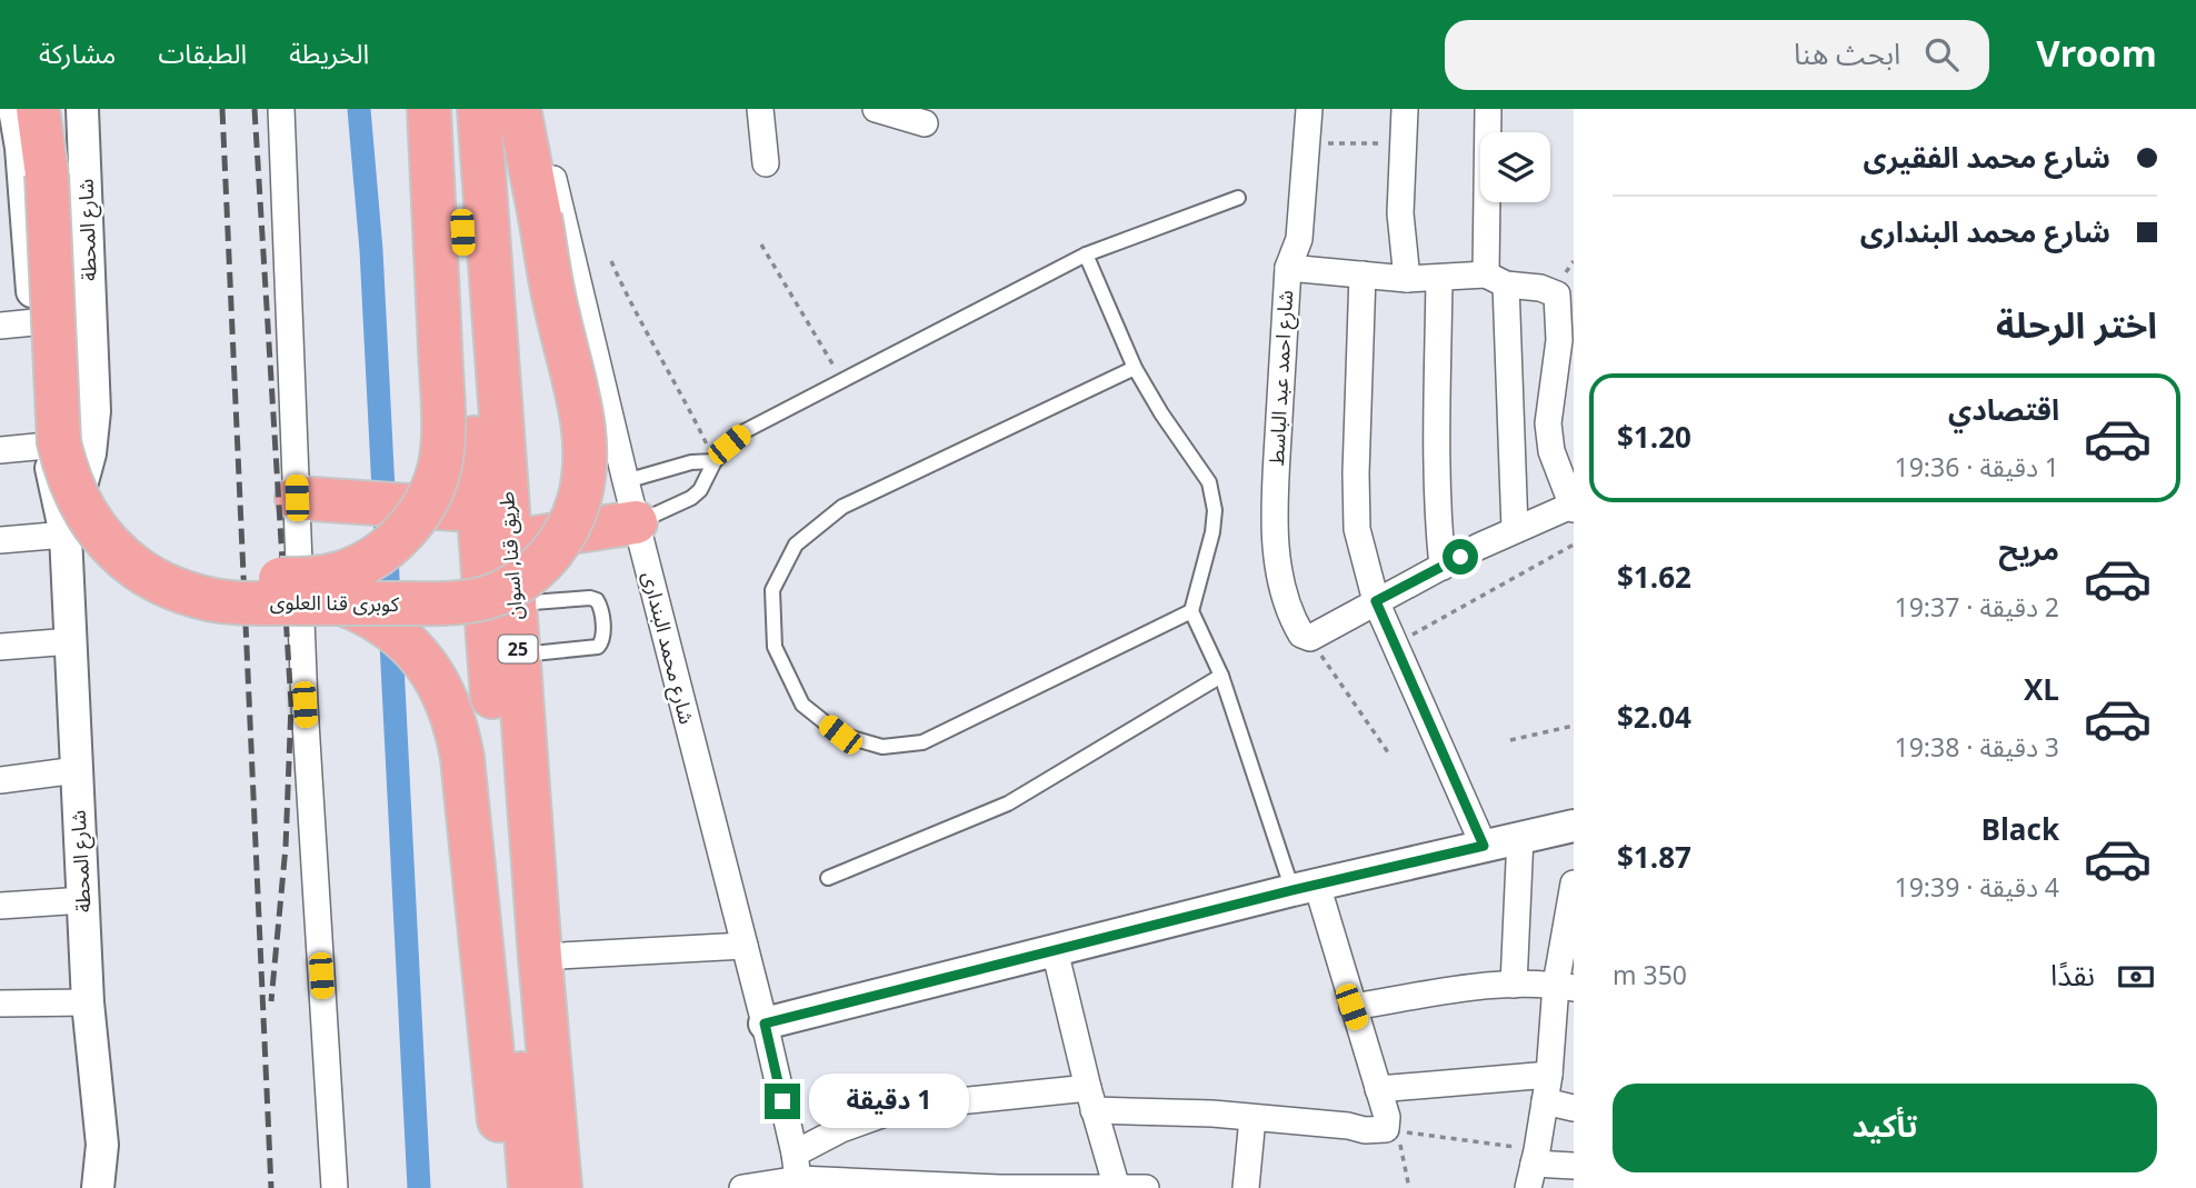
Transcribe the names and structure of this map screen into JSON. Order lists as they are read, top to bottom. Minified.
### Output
{"streets":{"highway":["طريق قنا, اسوان","كوبرى قنا العلوى","25"],"street":["شارع المحطة","شارع احمد عبد الباسط","شارع محمد البندارى"]},"page":{"header":"Vroom","search":"ابحث هنا","nav":["الخريطة","الطبقات","مشاركة"],"banner":["شارع محمد الفقيرى","شارع محمد البندارى"],"heading":"اختر الرحلة","list":[{"name":"اقتصادي","note":"1 دقيقة · 19:36","value":"$1.20"},{"name":"مريح","note":"2 دقيقة · 19:37","value":"$1.62"},{"name":"XL","note":"3 دقيقة · 19:38","value":"$2.04"},{"name":"Black","note":"4 دقيقة · 19:39","value":"$1.87"}],"pay":["نقدًا","350 m"],"buttons":"تأكيد","bubble":"1 دقيقة"}}
